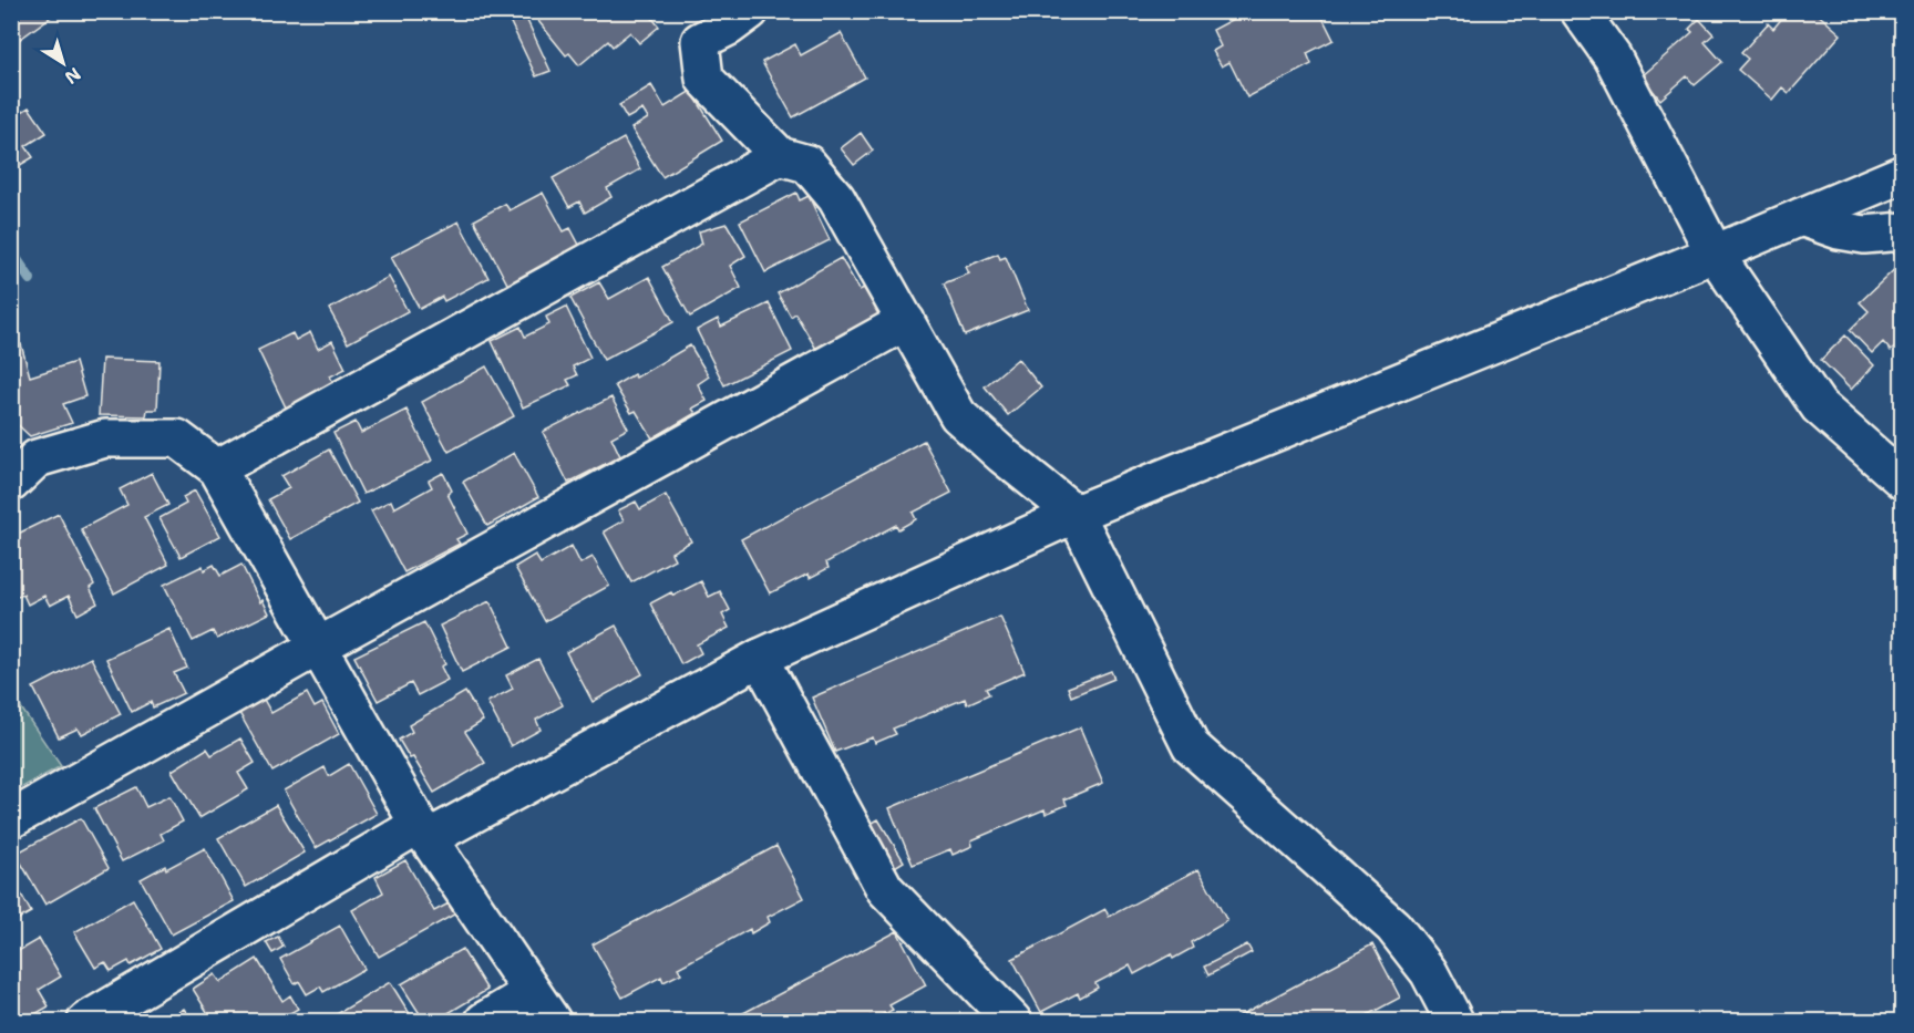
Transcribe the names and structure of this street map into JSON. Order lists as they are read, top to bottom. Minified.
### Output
{"north":"bottom right"}
